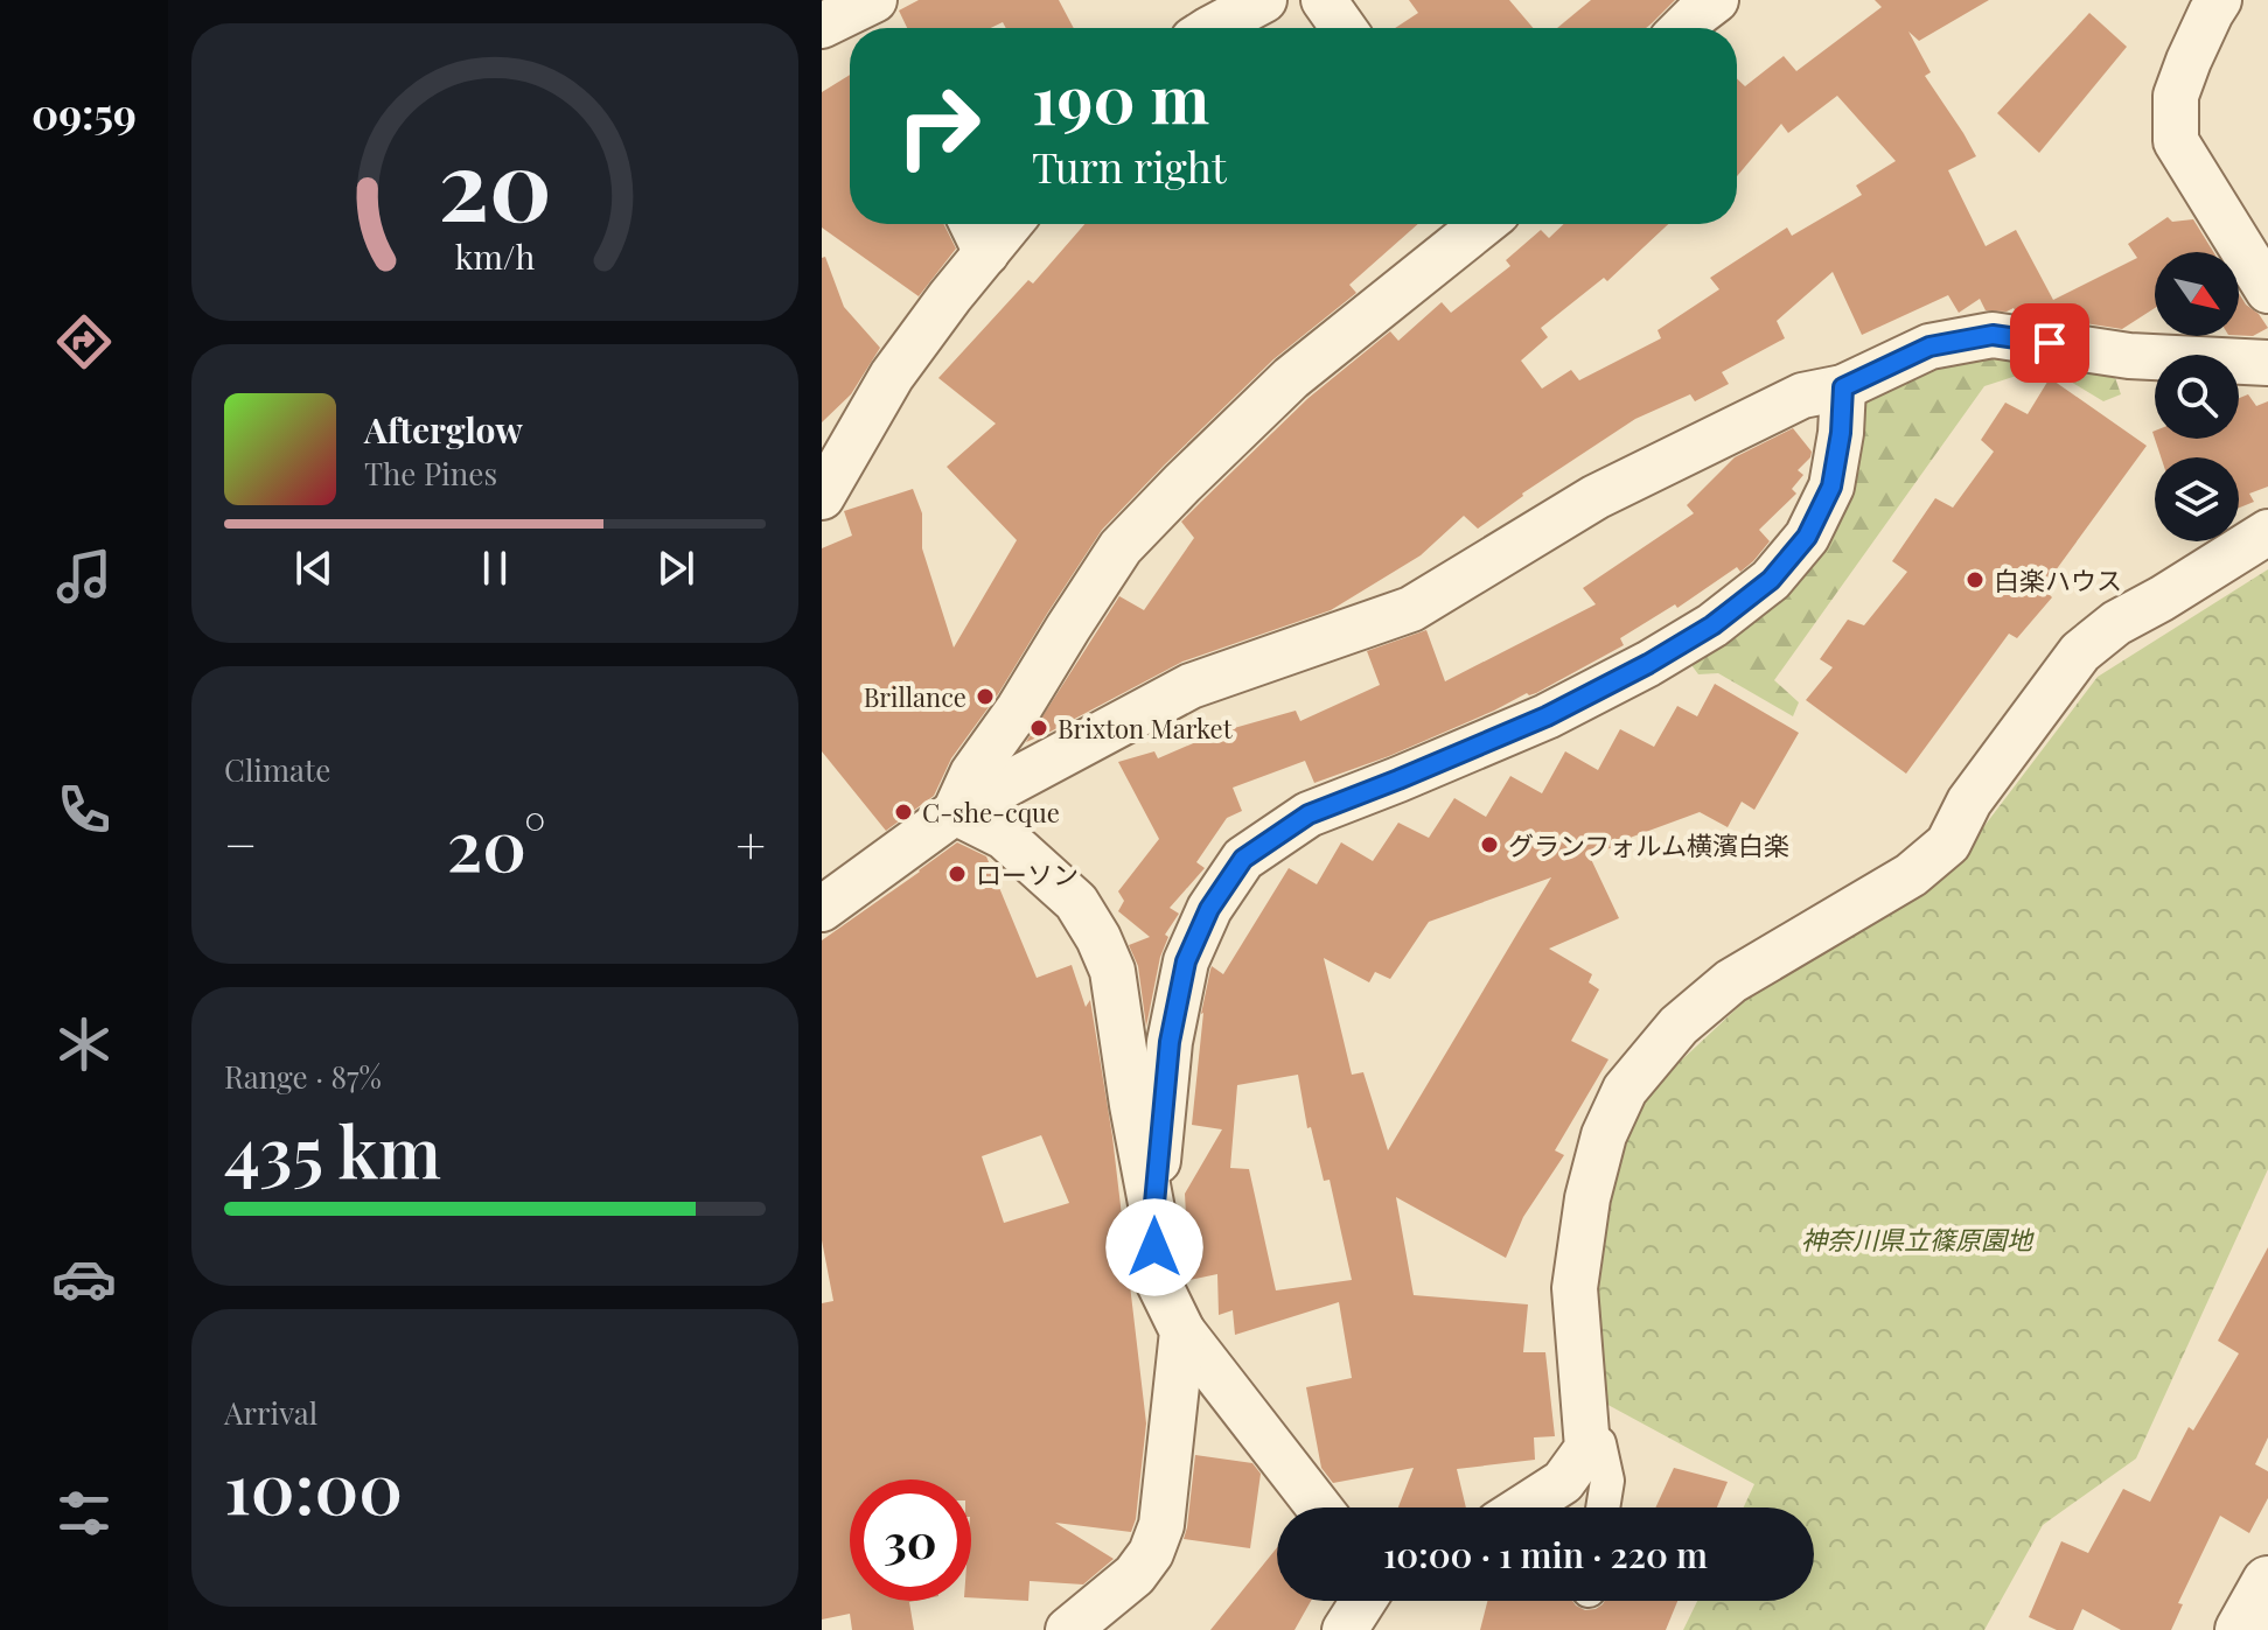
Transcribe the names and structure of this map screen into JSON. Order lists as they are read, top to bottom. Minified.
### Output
{"parks":["神奈川県立篠原園地"],"places":["白楽ハウス","Brillance","Brixton Market","C-she-cque","グランフォルム横濱白楽","ローソン"],"north":"bottom right","page":{"tabs":"09:59","turn":["190 m","Turn right"],"song":["Afterglow","The Pines"],"tile":["Climate",["Range · 87%","435 km"],["Arrival","10:00"]],"heat":["−","20°","+"],"limit":"30","trip":"10:00 · 1 min · 220 m","gauge":["20","km/h"]}}
